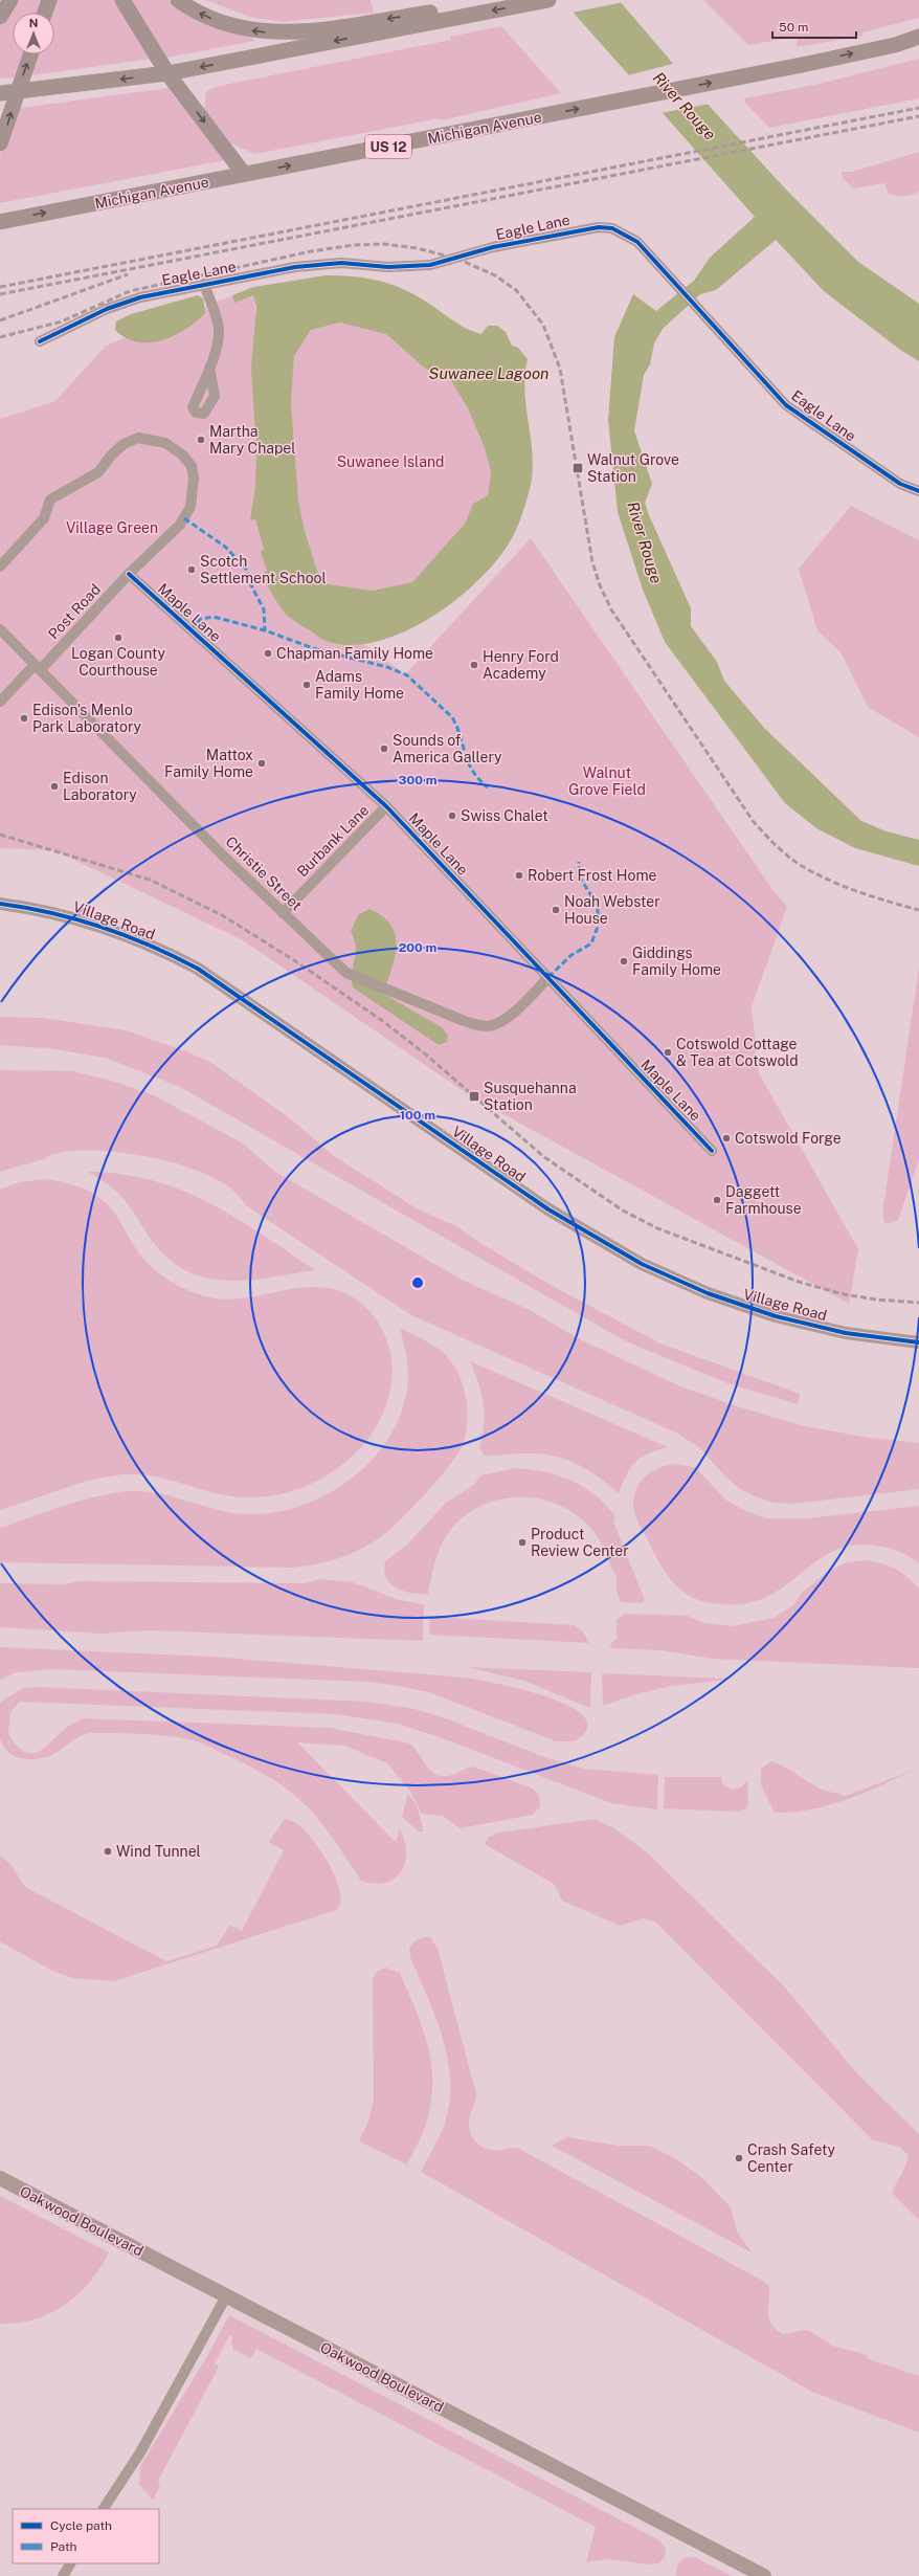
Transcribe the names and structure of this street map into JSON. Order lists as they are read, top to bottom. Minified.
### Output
{"streets":{"main road":["Michigan Avenue","US 12","Oakwood Boulevard"],"street":["Eagle Lane","Post Road","Maple Lane","Burbank Lane","Christie Street","Village Road"]},"crossings":[["Post Road","Maple Lane"],["Post Road","Christie Street"],["Maple Lane","Burbank Lane"],["Maple Lane","Christie Street"],["Burbank Lane","Christie Street"]],"water":["River Rouge","Suwanee Lagoon"],"parks":["Suwanee Island","Village Green","Walnut Grove Field"],"places":{"other":["Martha Mary Chapel","Scotch Settlement School","Logan County Courthouse","Chapman Family Home","Henry Ford Academy","Adams Family Home","Edison's Menlo Park Laboratory","Sounds of America Gallery","Mattox Family Home","Edison Laboratory","Swiss Chalet","Robert Frost Home","Noah Webster House","Giddings Family Home","Cotswold Cottage & Tea at Cotswold","Cotswold Forge","Daggett Farmhouse","Product Review Center","Wind Tunnel","Crash Safety Center"],"transit":["Walnut Grove Station","Susquehanna Station"]},"legend":["Cycle path","Path"],"scale_bar":"50 m","north":"top","rings":["300 m","200 m","100 m"]}
